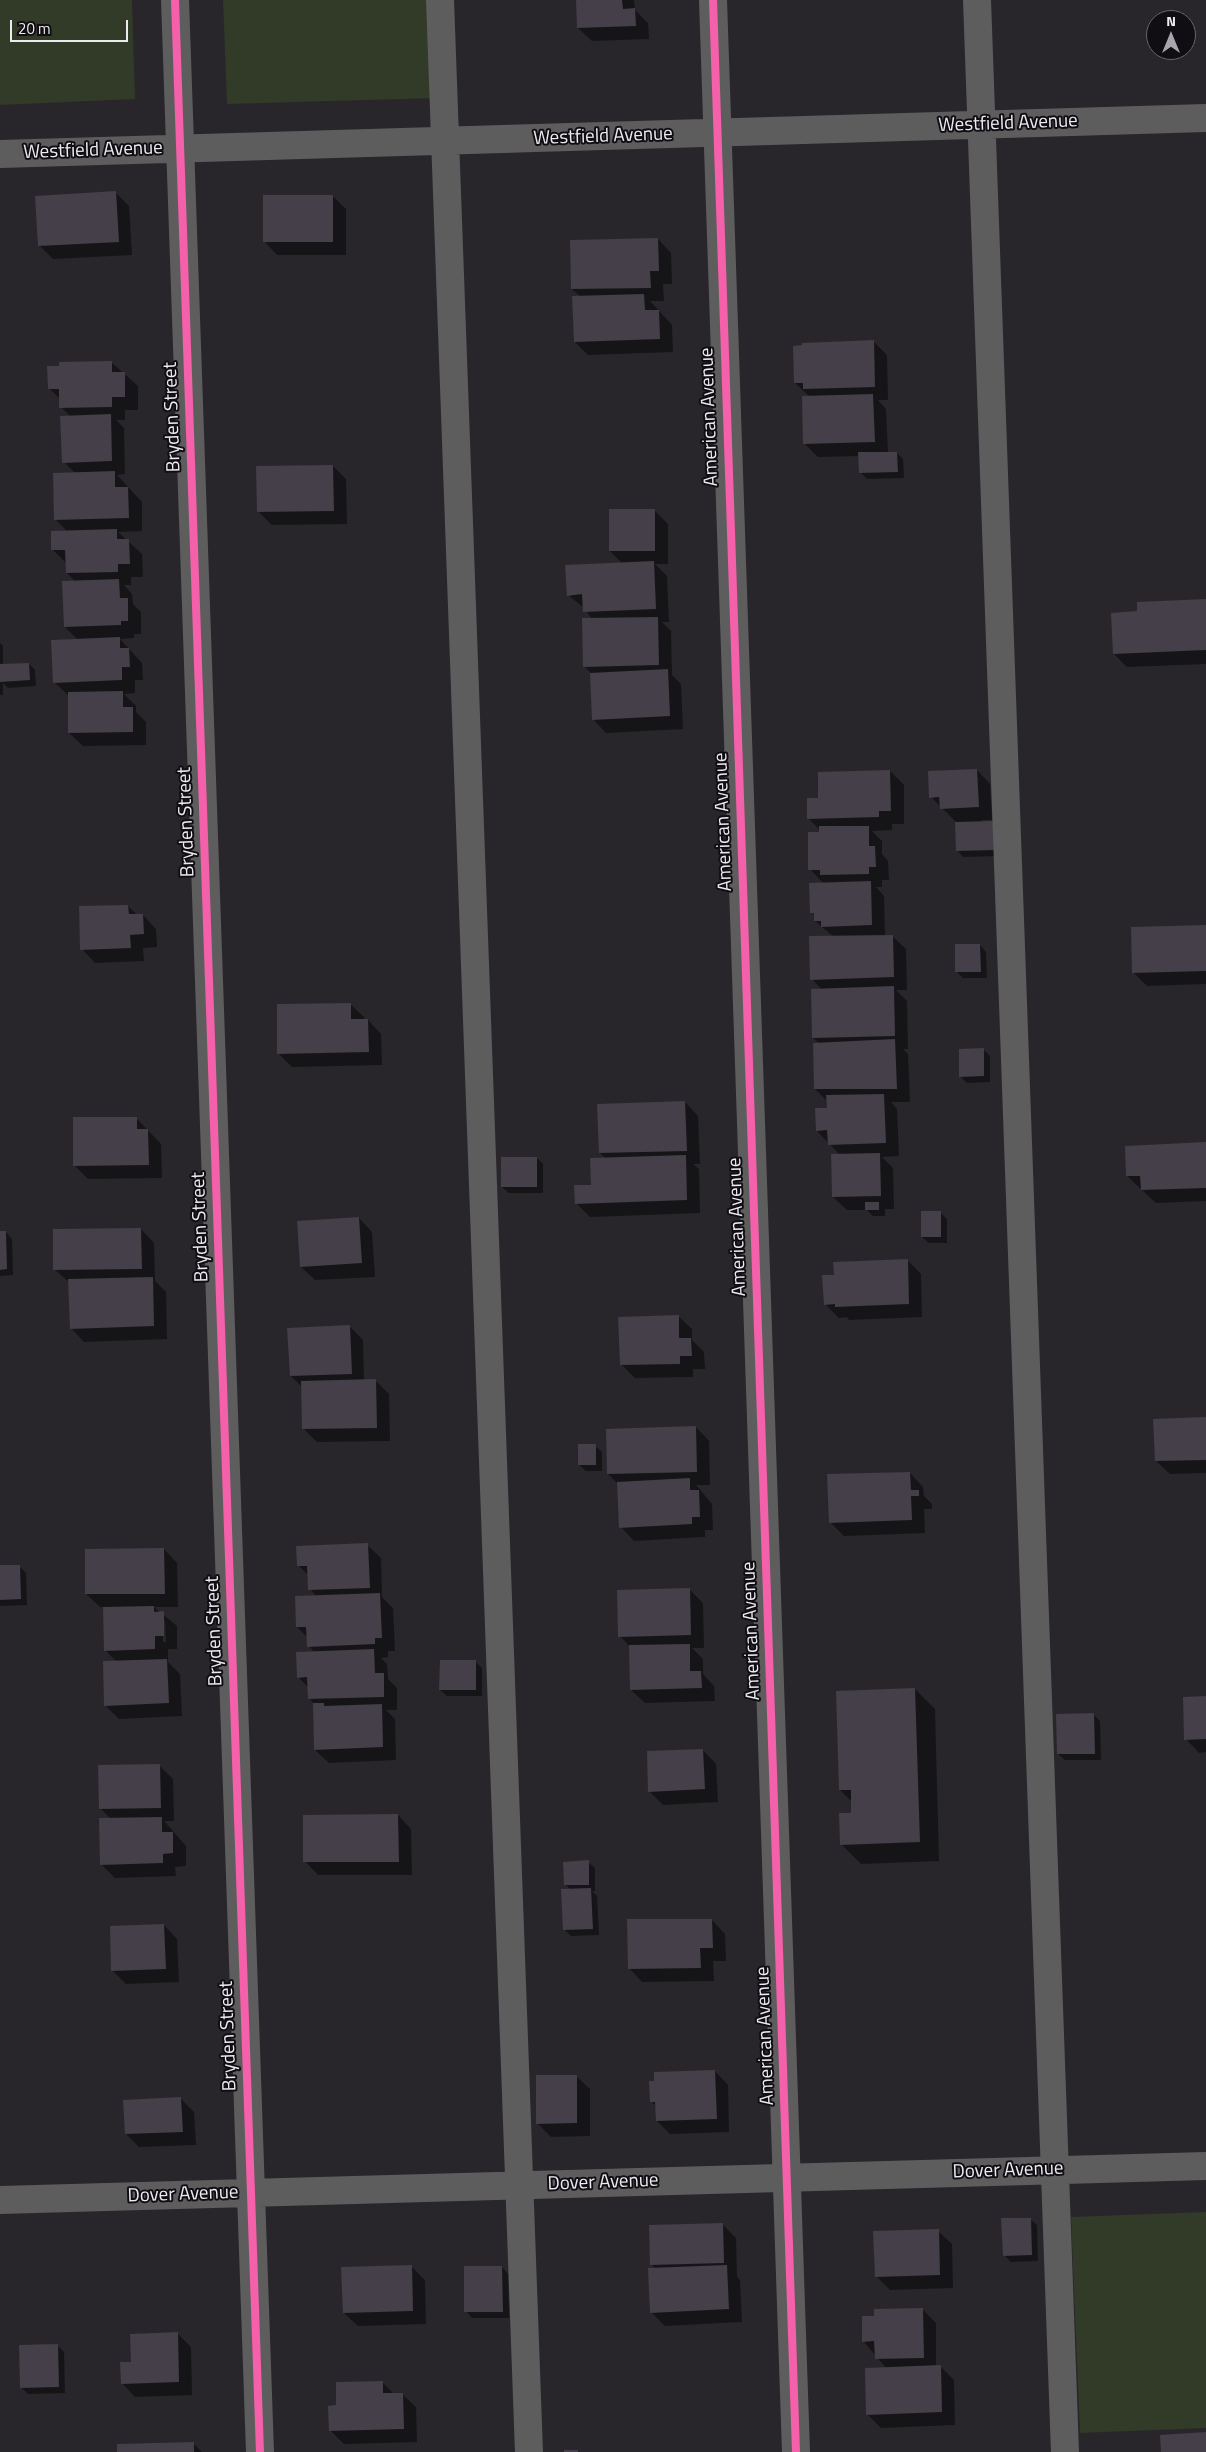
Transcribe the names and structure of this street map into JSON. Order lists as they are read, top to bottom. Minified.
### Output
{"streets":{"street":["Westfield Avenue","Bryden Street","American Avenue","Dover Avenue"]},"crossings":[["Westfield Avenue","Bryden Street"],["Westfield Avenue","American Avenue"],["Bryden Street","Dover Avenue"],["American Avenue","Dover Avenue"]],"scale_bar":"20 m","north":"top"}
